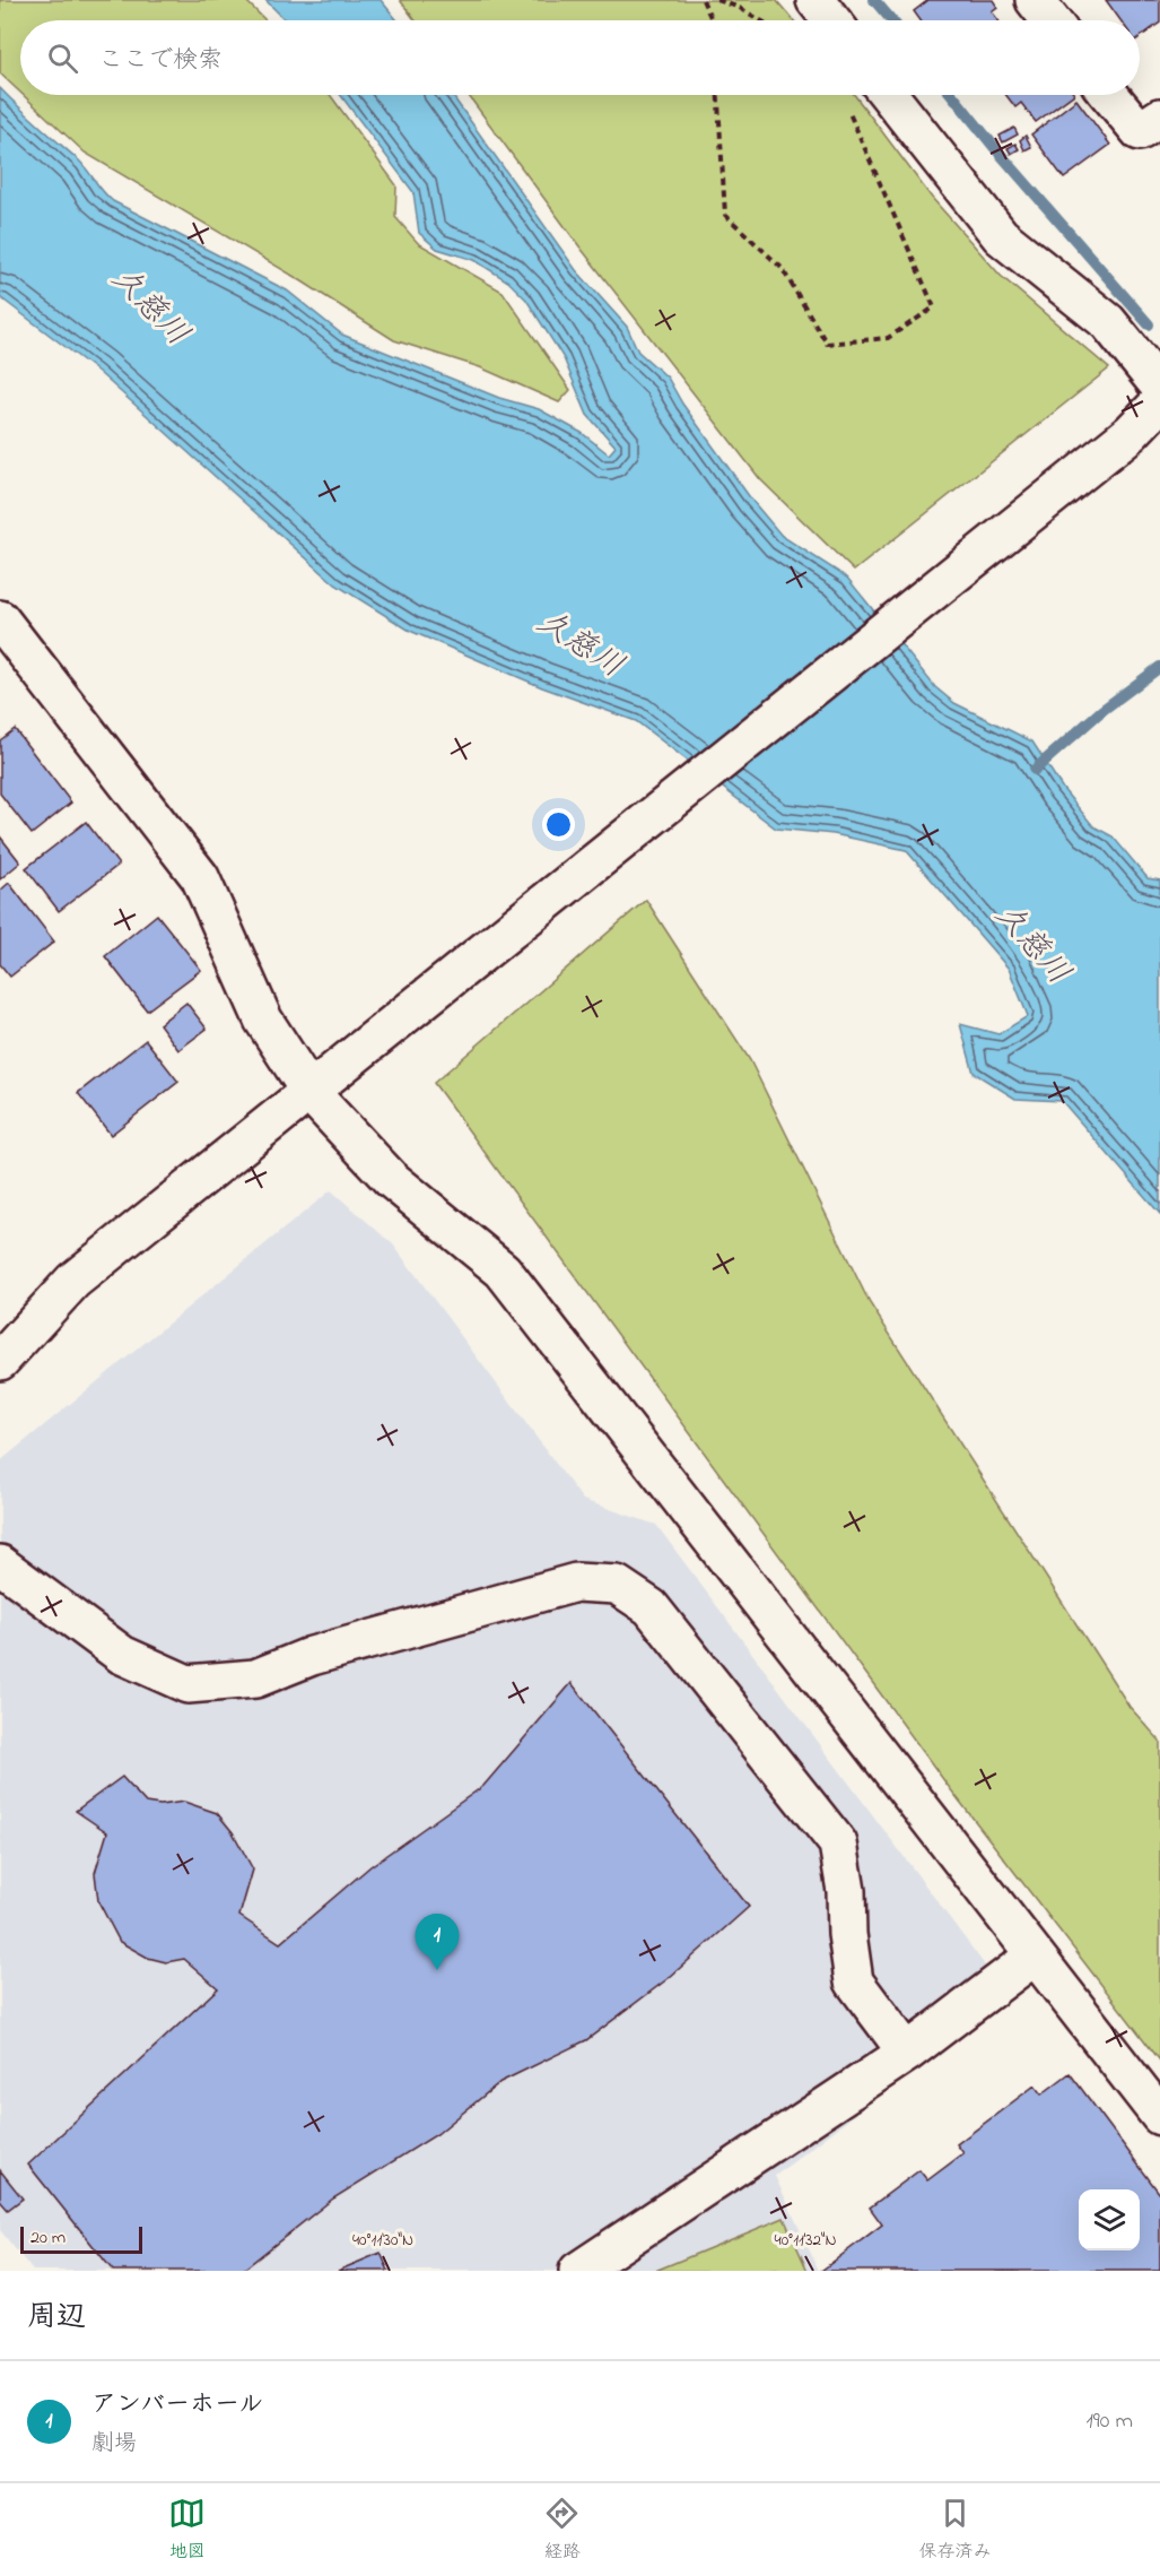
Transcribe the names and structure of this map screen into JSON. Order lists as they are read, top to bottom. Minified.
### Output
{"water":["久慈川"],"scale_bar":"20 m","page":{"search":"ここで検索","pins":"1","scale":"20 m","heading":"周辺","list":[{"mark":"1","name":"アンバーホール","note":"劇場","value":"190 m"}],"nav":["地図","経路","保存済み"]},"coordinates":["40°11'30\"N","40°11'32\"N"]}
